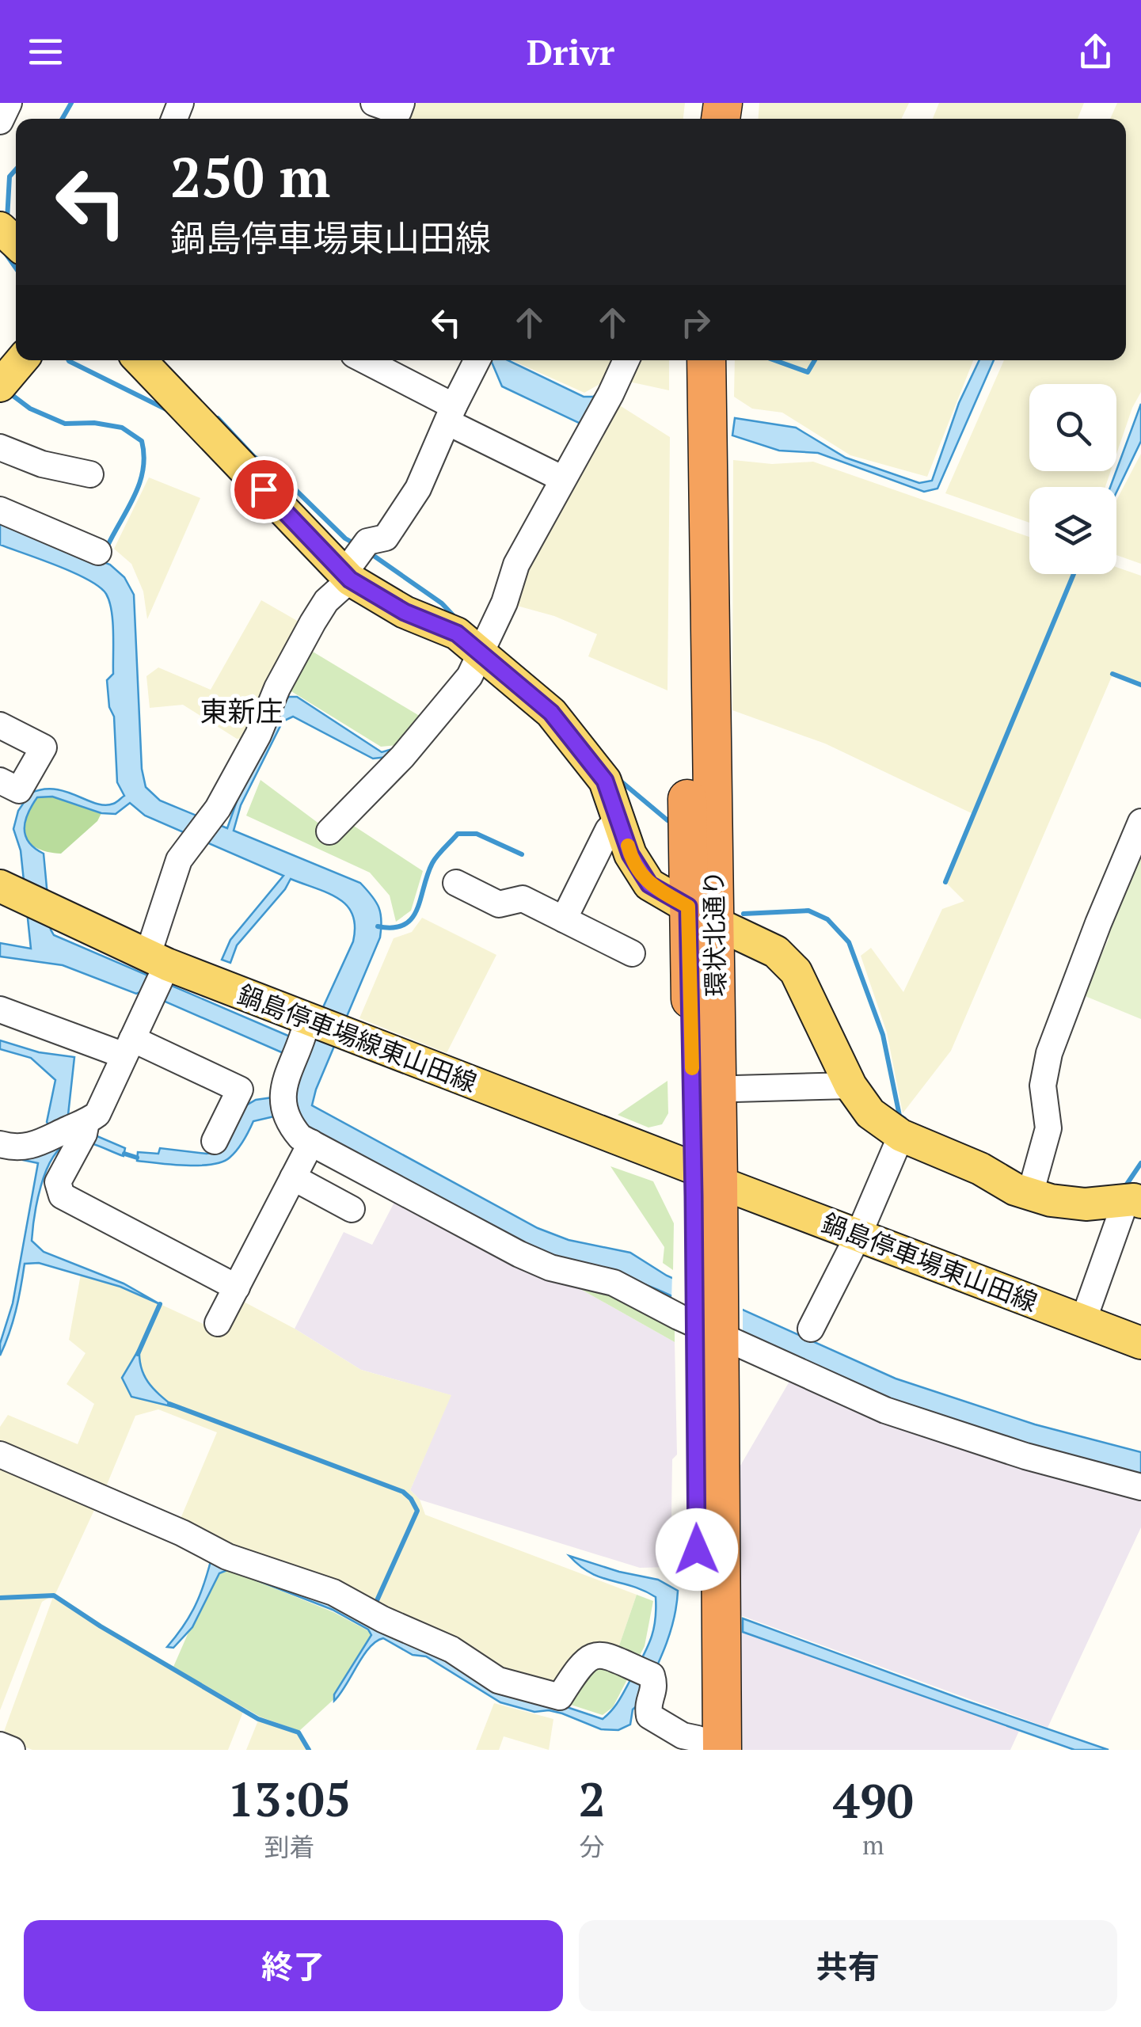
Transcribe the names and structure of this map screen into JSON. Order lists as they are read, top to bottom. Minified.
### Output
{"streets":{"highway":["環状北通り"],"main road":["鍋島停車場線東山田線","鍋島停車場東山田線"]},"crossings":[["環状北通り","鍋島停車場線東山田線"],["環状北通り","鍋島停車場東山田線"],["鍋島停車場線東山田線","鍋島停車場東山田線"]],"districts":["東新庄"],"page":{"header":"Drivr","turn":["250 m","鍋島停車場東山田線"],"eta":["13:05","到着","2","分","490","m"],"buttons":["終了","共有"]}}
